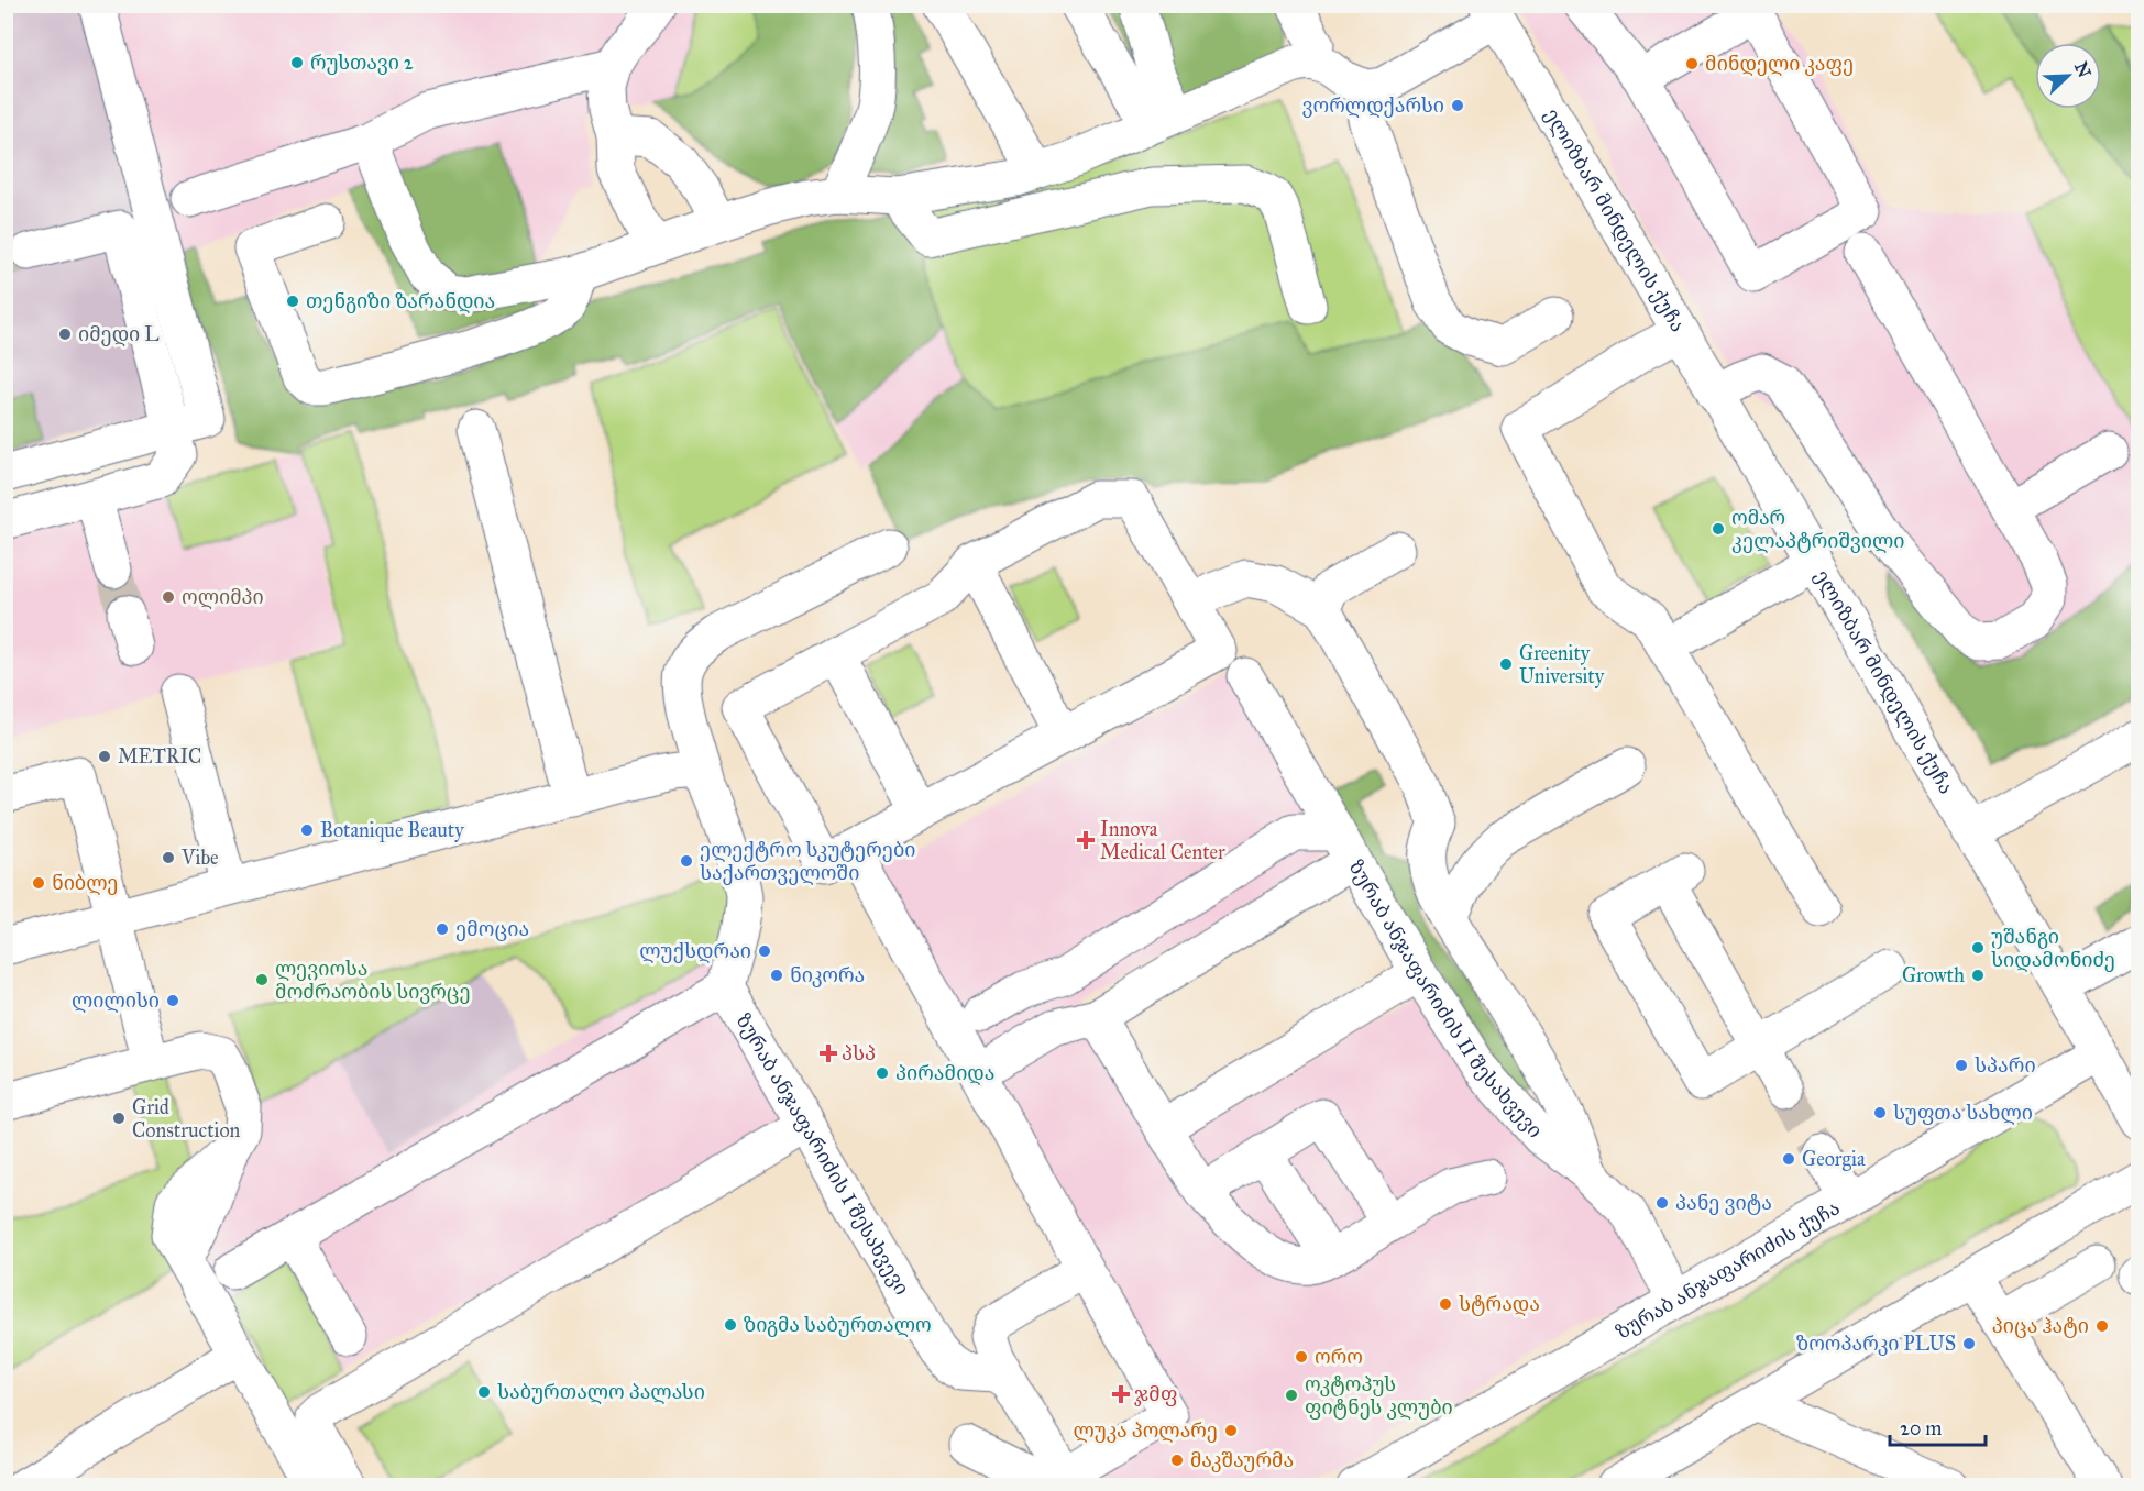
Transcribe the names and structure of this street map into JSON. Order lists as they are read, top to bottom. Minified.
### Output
{"streets":{"street":["ელიზბარ მინდელის ქუჩა","ზურაბ ანჯაფარიძის II შესახვევი","ზურაბ ანჯაფარიძის I შესახვევი","ზურაბ ანჯაფარიძის ქუჩა"]},"crossings":[["ელიზბარ მინდელის ქუჩა","ზურაბ ანჯაფარიძის ქუჩა"],["ზურაბ ანჯაფარიძის II შესახვევი","ზურაბ ანჯაფარიძის ქუჩა"]],"places":{"other":["რუსთავი 2","მინდელი კაფე","ვორლდქარსი","თენგიზი ზარანდია","იმედი L","ომარ კელაპტრიშვილი","ოლიმპი","Greenity University","METRIC","Botanique Beauty","Vibe","ელექტრო სკუტერები საქართველოში","ნიბლე","ემოცია","უშანგი სიდამონიძე","ლუქსდრაი","ნიკორა","Growth","ლევიოსა მოძრაობის სივრცე","ლილისი","სპარი","პირამიდა","სუფთა სახლი","Grid Construction","Georgia","პანე ვიტა","სტრადა","ზიგმა საბურთალო","პიცა ჰატი","ზოოპარკი PLUS","ორო","საბურთალო პალასი","ოკტოპუს ფიტნეს კლუბი","ლუკა პოლარე","მაკშაურმა"],"health":["Innova Medical Center","პსპ","ჯმფ"]},"scale_bar":"20 m","north":"top right"}
